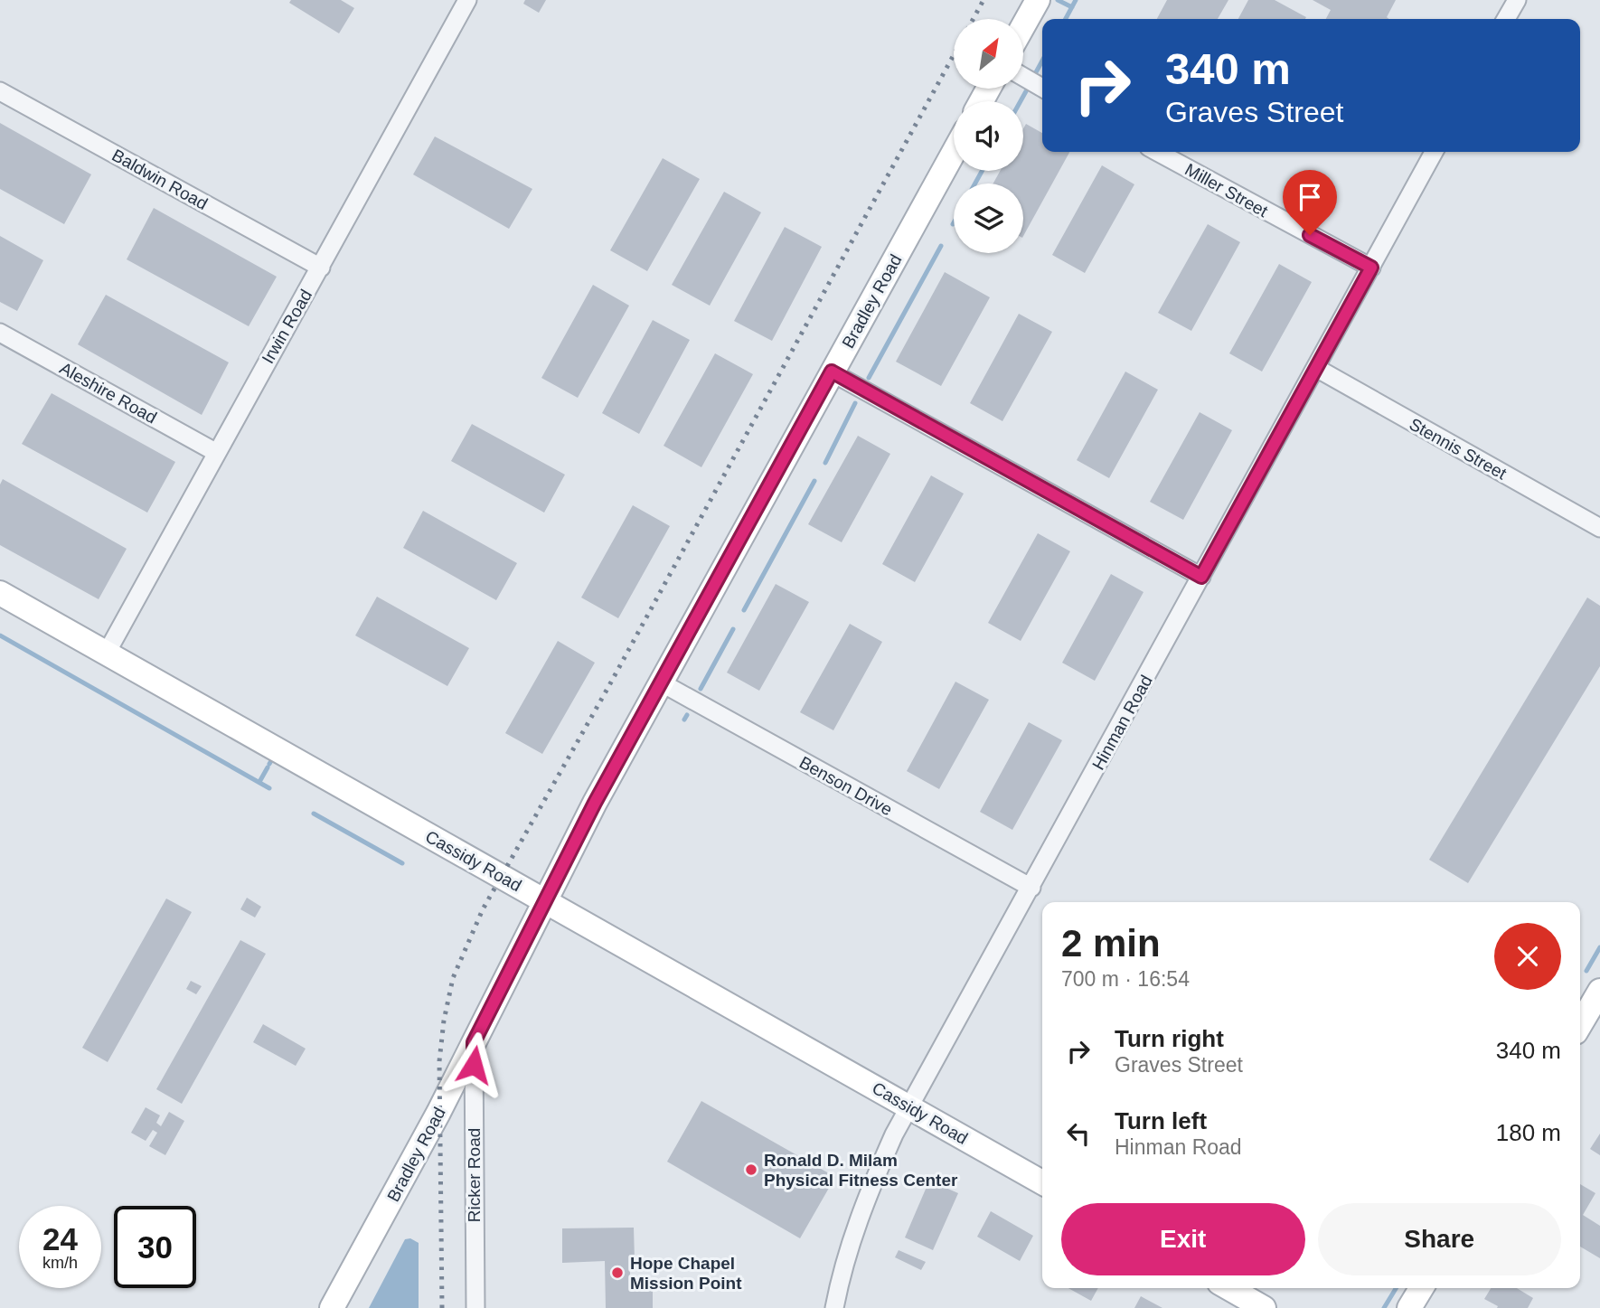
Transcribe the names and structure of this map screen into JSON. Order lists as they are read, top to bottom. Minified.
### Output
{"streets":{"street":["Baldwin Road","Miller Street","Bradley Road","Irwin Road","Aleshire Road","Stennis Street","Hinman Road","Benson Drive","Cassidy Road","Ricker Road"]},"crossings":[["Baldwin Road","Irwin Road"],["Miller Street","Hinman Road"],["Bradley Road","Benson Drive"],["Bradley Road","Cassidy Road"],["Bradley Road","Ricker Road"],["Irwin Road","Aleshire Road"],["Irwin Road","Cassidy Road"],["Stennis Street","Hinman Road"],["Hinman Road","Benson Drive"],["Hinman Road","Cassidy Road"]],"places":["Ronald D. Milam Physical Fitness Center","Hope Chapel Mission Point"],"north":"top right","page":{"turn":["340 m","Graves Street"],"heading":["2 min","700 m · 16:54"],"list":[{"name":"Turn right","note":"Graves Street","value":"340 m"},{"name":"Turn left","note":"Hinman Road","value":"180 m"}],"buttons":["Exit","Share"],"speed":"24 km/h","limit":"30"}}
